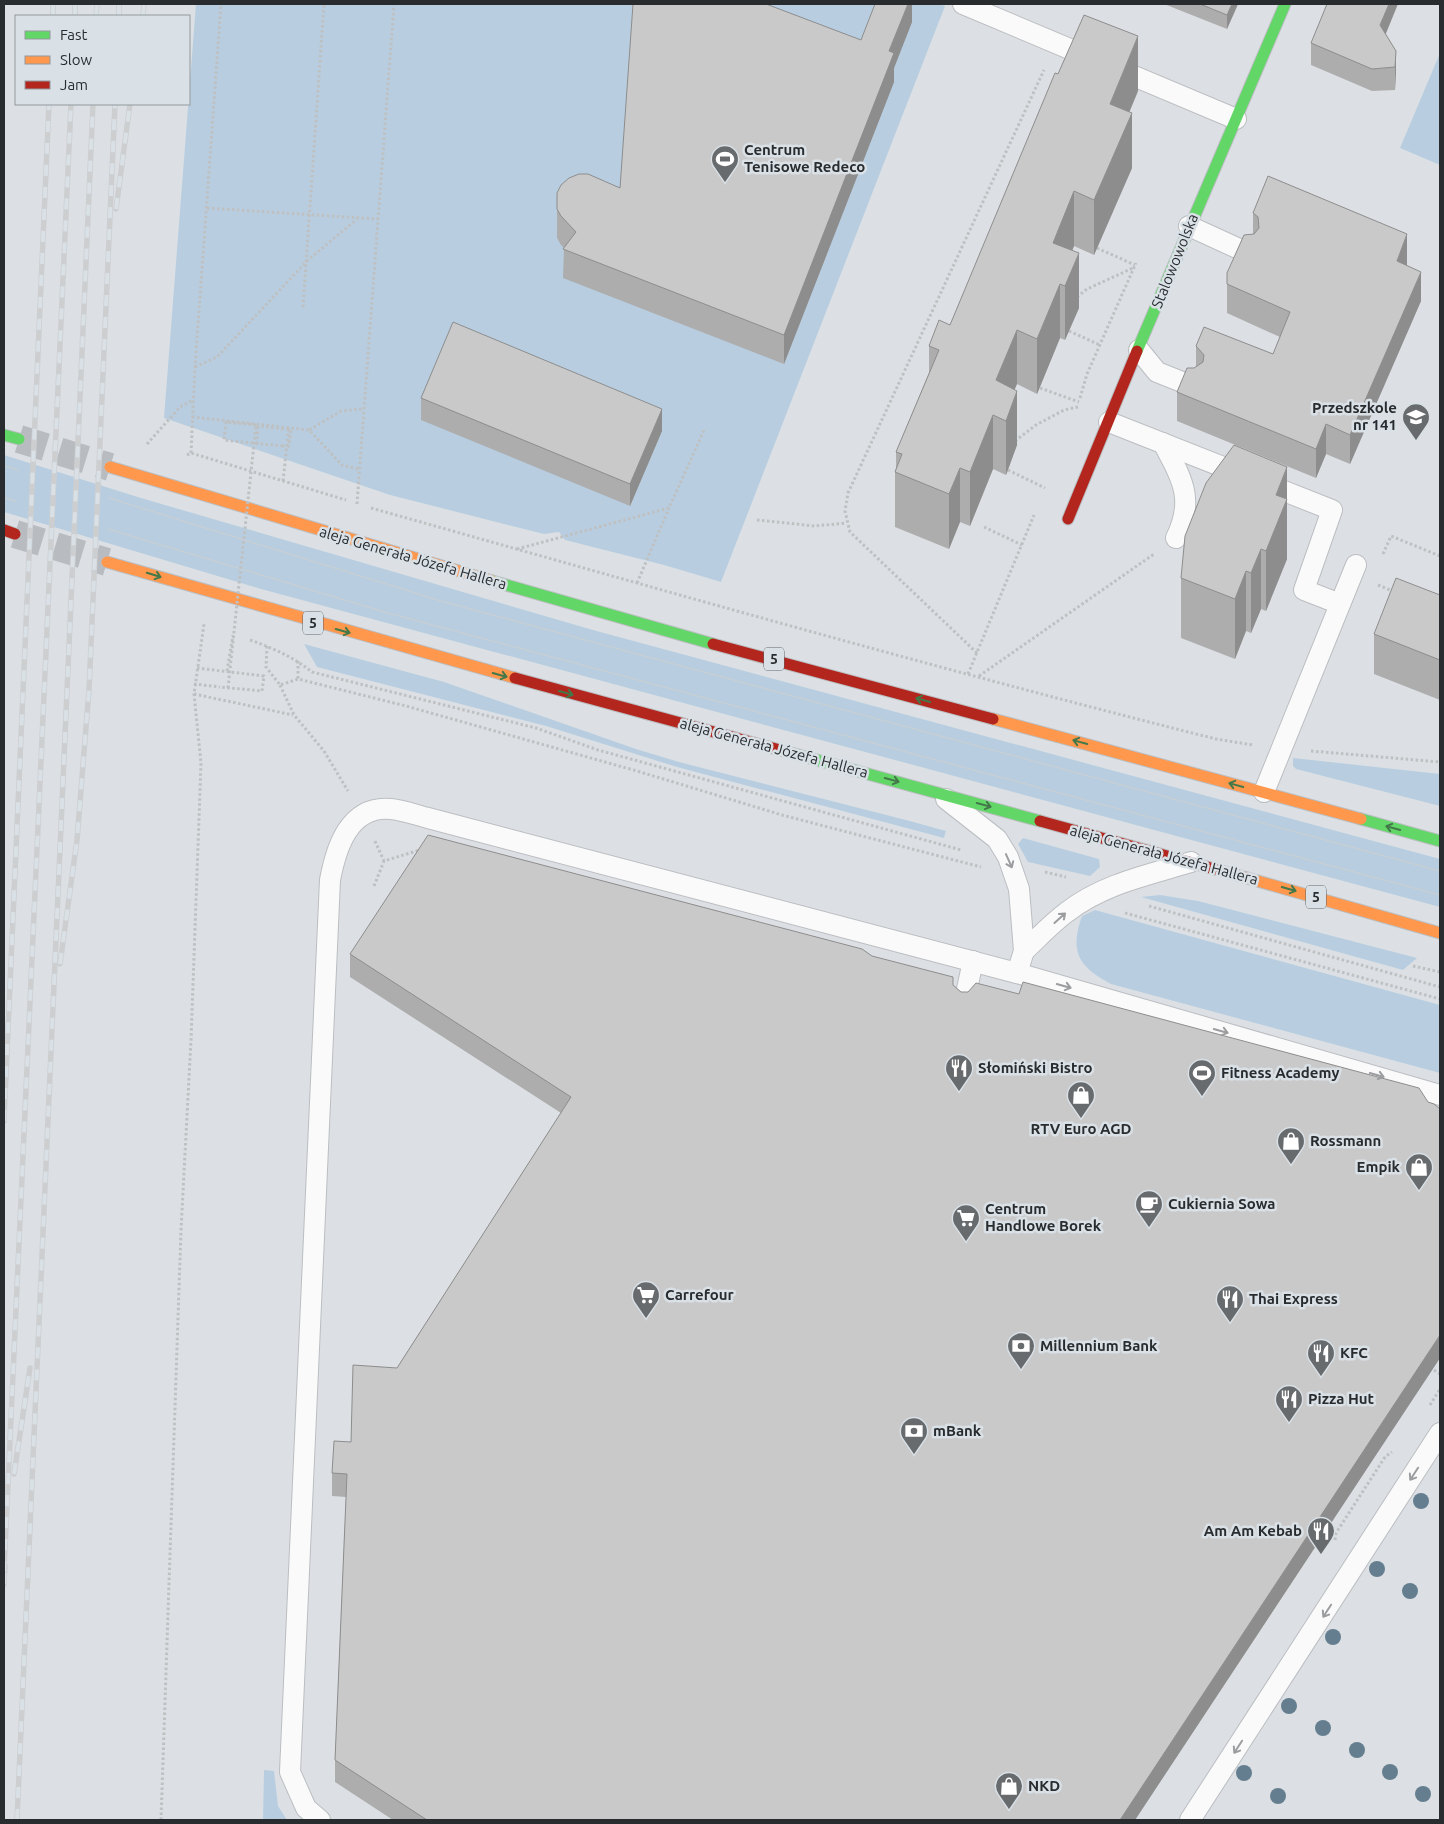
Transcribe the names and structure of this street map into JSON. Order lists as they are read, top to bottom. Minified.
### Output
{"streets":{"main road":["Stalowowolska","aleja Generała Józefa Hallera","5"]},"places":{"sports":["Centrum Tenisowe Redeco","Fitness Academy"],"school or university":["Przedszkole nr 141"],"restaurant":["Słomiński Bistro","Thai Express","KFC","Pizza Hut","Am Am Kebab"],"shop":["RTV Euro AGD","Rossmann","Empik","NKD"],"cafe":["Cukiernia Sowa"],"supermarket":["Centrum Handlowe Borek","Carrefour"],"bank":["Millennium Bank","mBank"]},"legend":["Fast","Slow","Jam"]}
